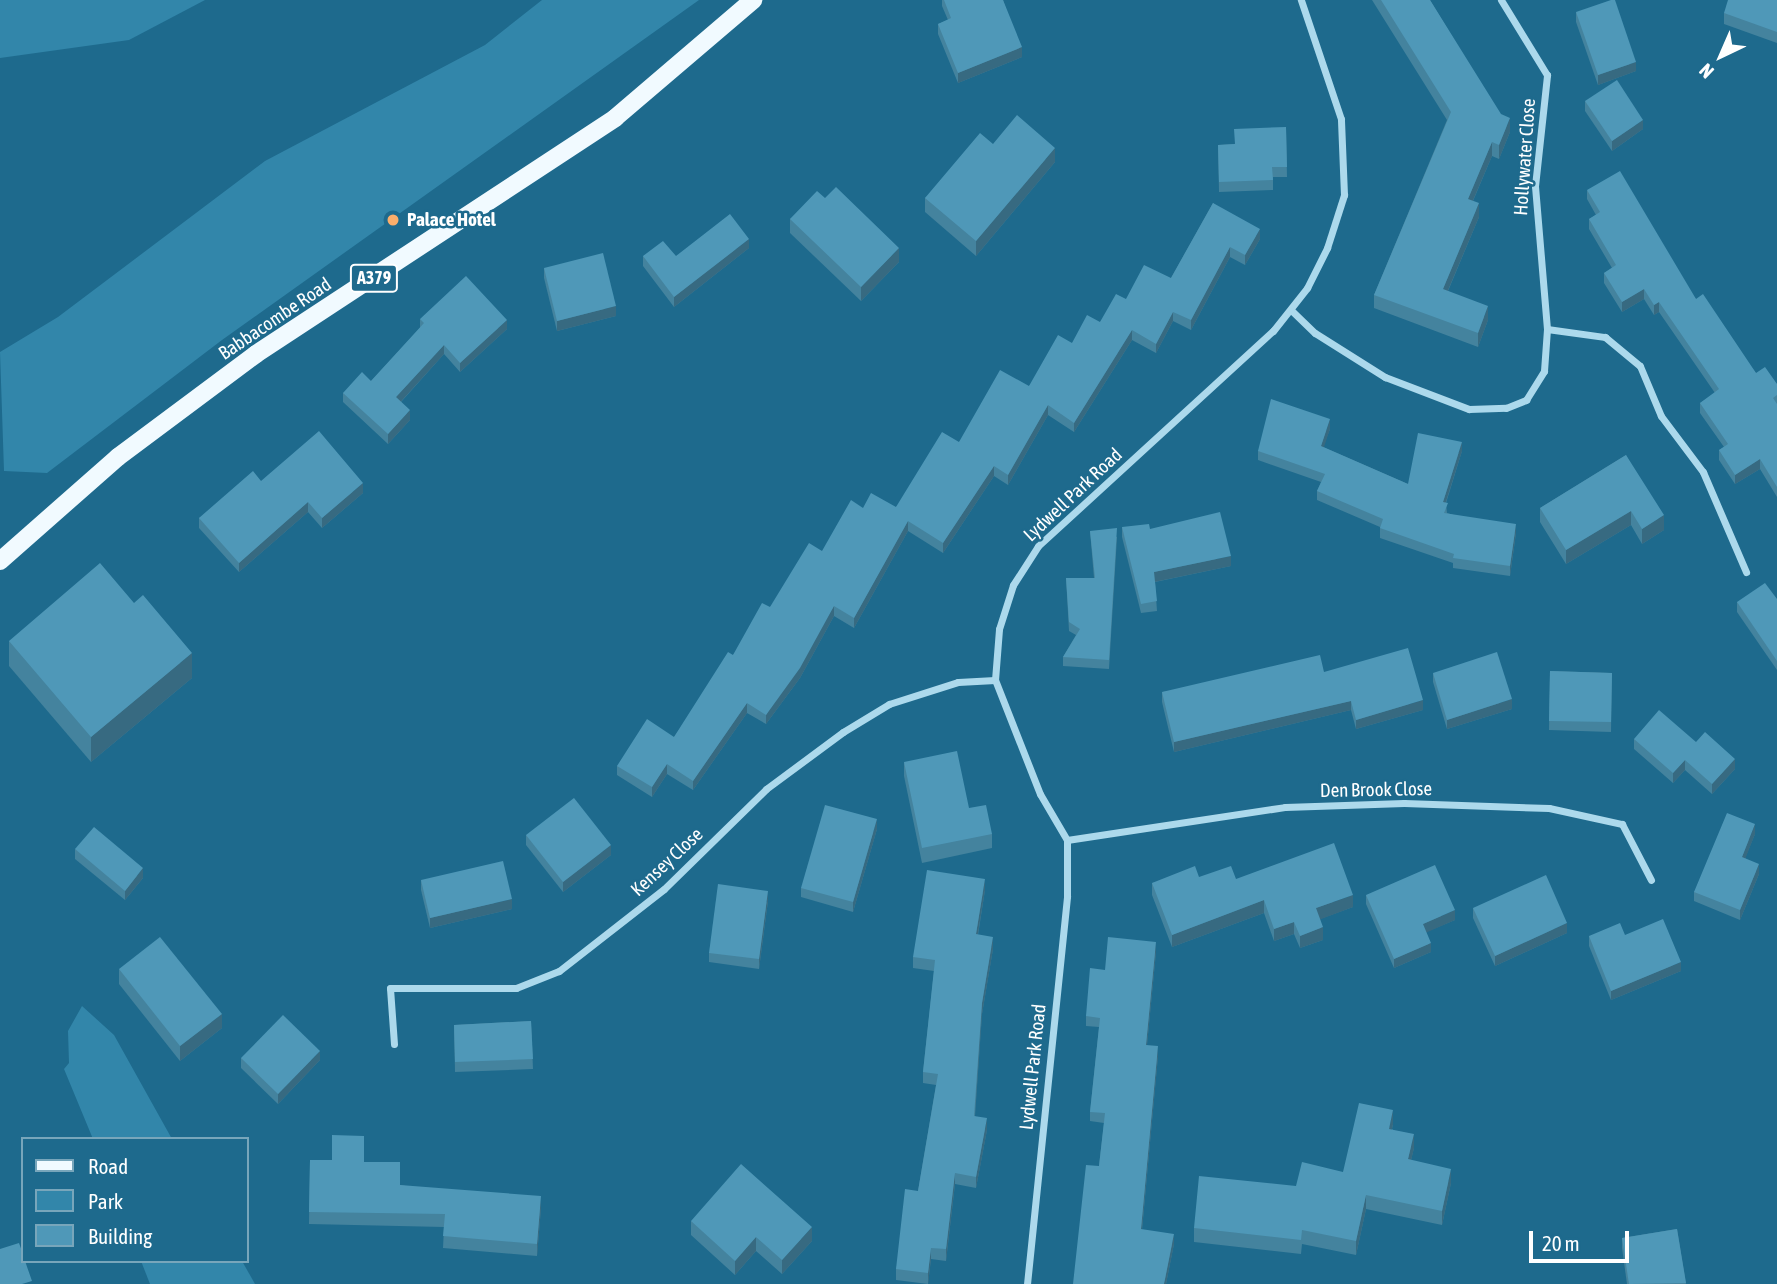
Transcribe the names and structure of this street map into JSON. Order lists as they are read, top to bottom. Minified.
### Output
{"streets":{"main road":["A379","Babbacombe Road"],"street":["Hollywater Close","Lydwell Park Road","Den Brook Close","Kensey Close"]},"crossings":[["Hollywater Close","Lydwell Park Road"],["Lydwell Park Road","Den Brook Close"],["Lydwell Park Road","Kensey Close"]],"places":["Palace Hotel"],"legend":["Road","Park","Building"],"scale_bar":"20 m","north":"bottom left"}
